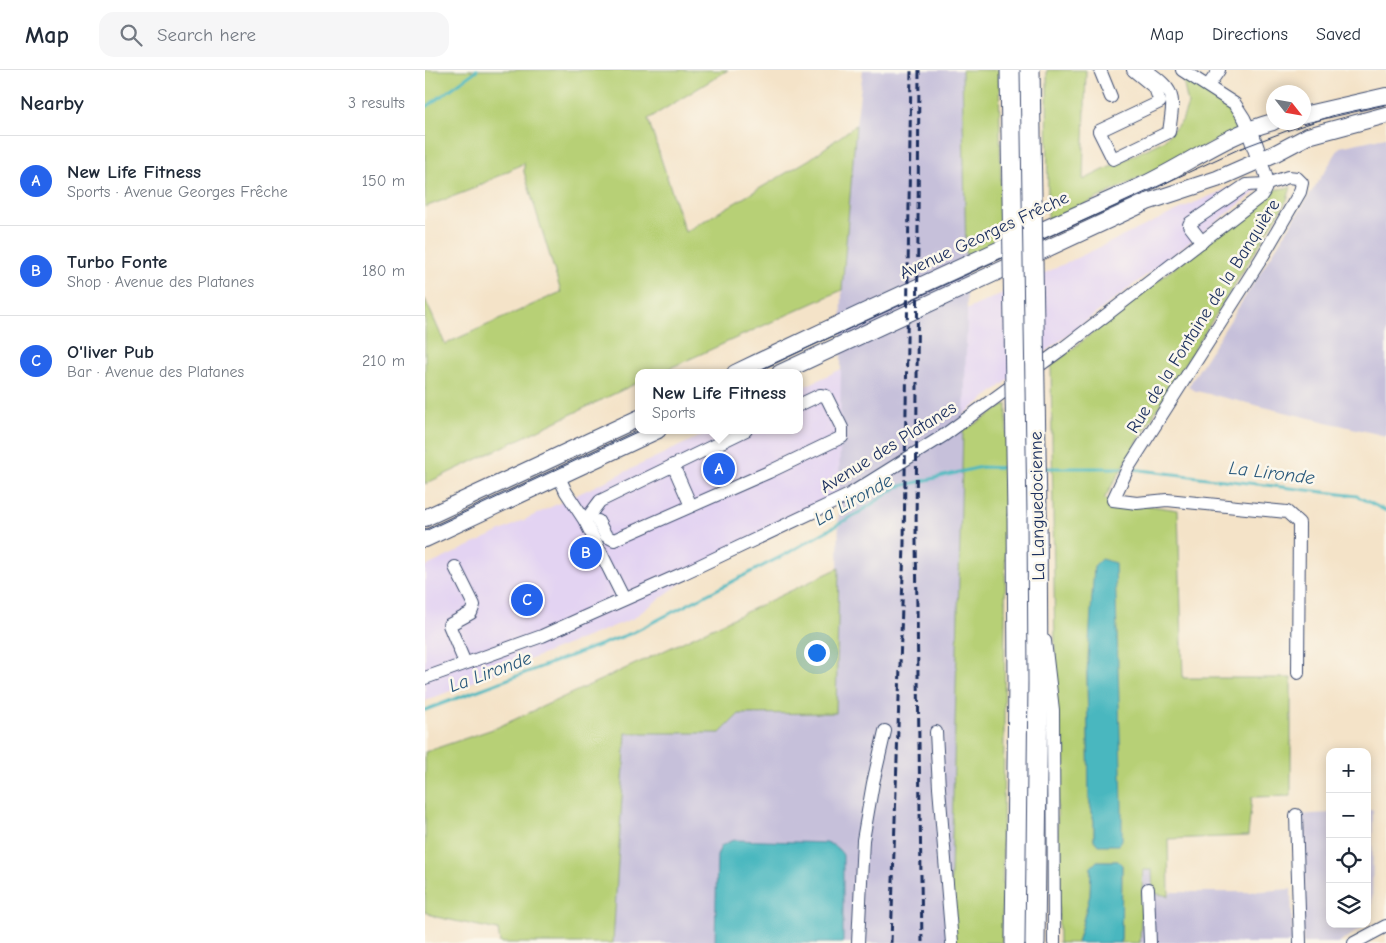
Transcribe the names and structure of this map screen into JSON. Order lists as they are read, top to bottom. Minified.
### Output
{"streets":{"highway":["La Languedocienne"],"main road":["Avenue Georges Frêche"],"street":["Rue de la Fontaine de la Banquière","Avenue des Platanes"]},"crossings":[["Rue de la Fontaine de la Banquière","Avenue des Platanes"]],"water":["La Lironde"],"north":"bottom right","page":{"header":"Map","search":"Search here","nav":["Map","Directions","Saved"],"heading":["Nearby","3 results"],"list":[{"mark":"A","name":"New Life Fitness","note":"Sports · Avenue Georges Frêche","value":"150 m"},{"mark":"B","name":"Turbo Fonte","note":"Shop · Avenue des Platanes","value":"180 m"},{"mark":"C","name":"O'liver Pub","note":"Bar · Avenue des Platanes","value":"210 m"}],"popup":["New Life Fitness","Sports"],"pins":["A","B","C"],"map_buttons":["+","−"]}}
